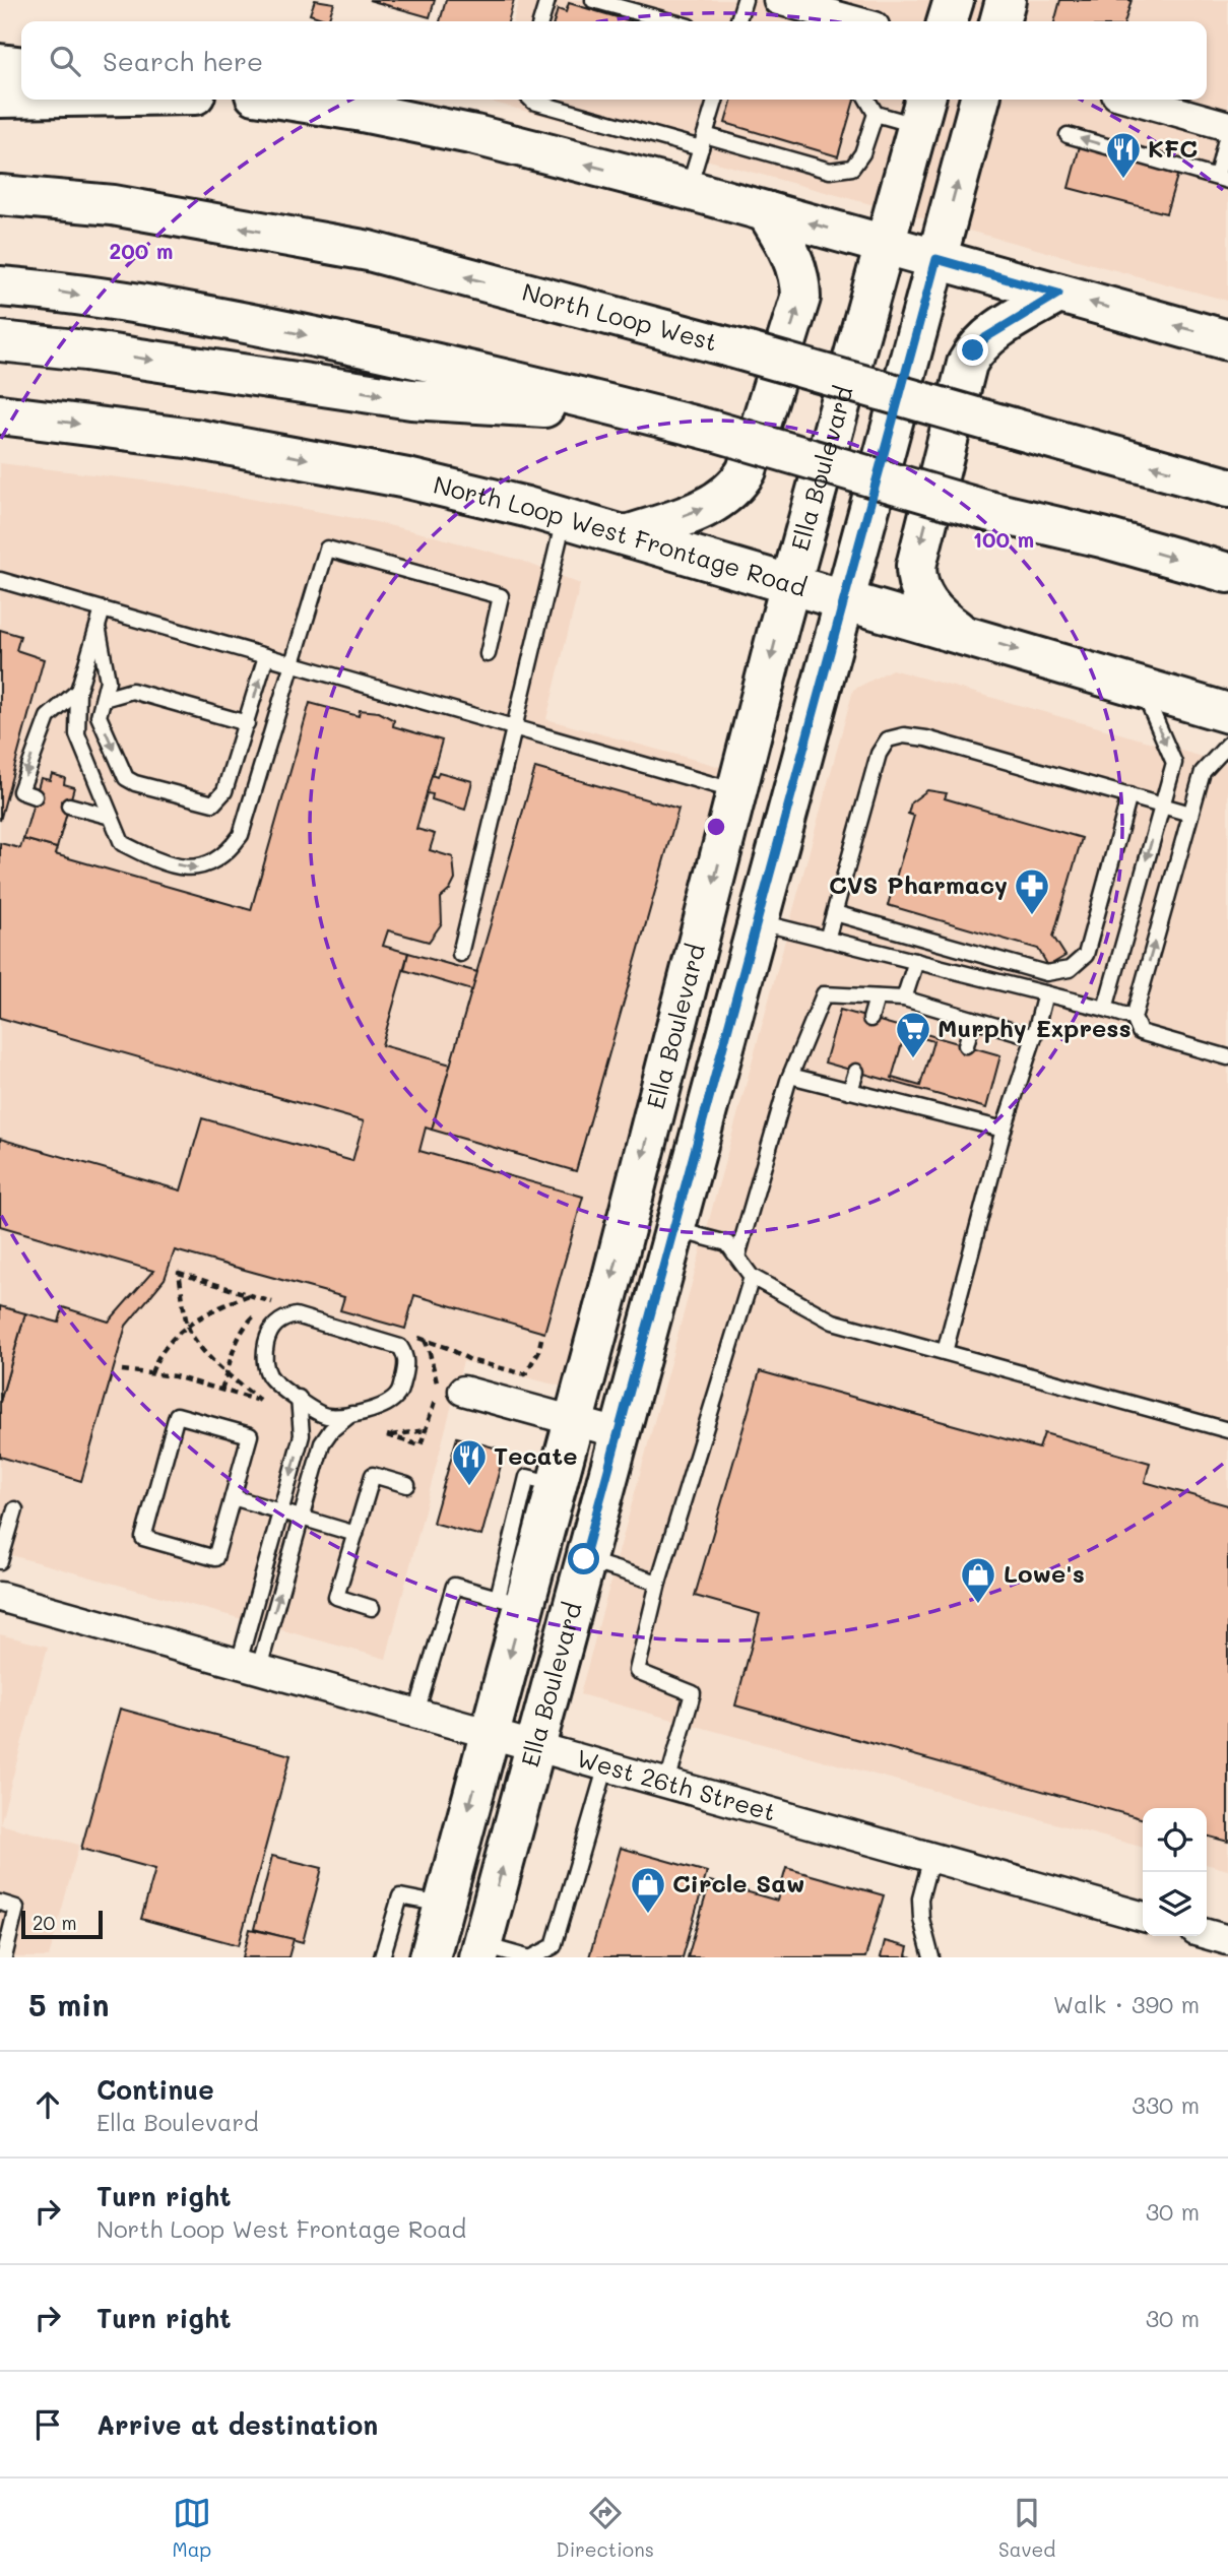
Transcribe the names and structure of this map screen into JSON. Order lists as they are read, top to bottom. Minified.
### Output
{"streets":{"main road":["North Loop West","Ella Boulevard","North Loop West Frontage Road"],"street":["West 26th Street"]},"crossings":[["Ella Boulevard","North Loop West Frontage Road"],["Ella Boulevard","West 26th Street"]],"places":{"restaurant":["KFC","Tecate"],"pharmacy":["CVS Pharmacy"],"supermarket":["Murphy Express"],"shop":["Lowe's","Circle Saw"]},"scale_bar":"20 m","page":{"search":"Search here","scale":"20 m","heading":["5 min","Walk · 390 m"],"list":[["Continue","Ella Boulevard","330 m"],["Turn right","North Loop West Frontage Road","30 m"],["Turn right","30 m"],"Arrive at destination"],"nav":["Map","Directions","Saved"]},"rings":["200 m","100 m"]}
